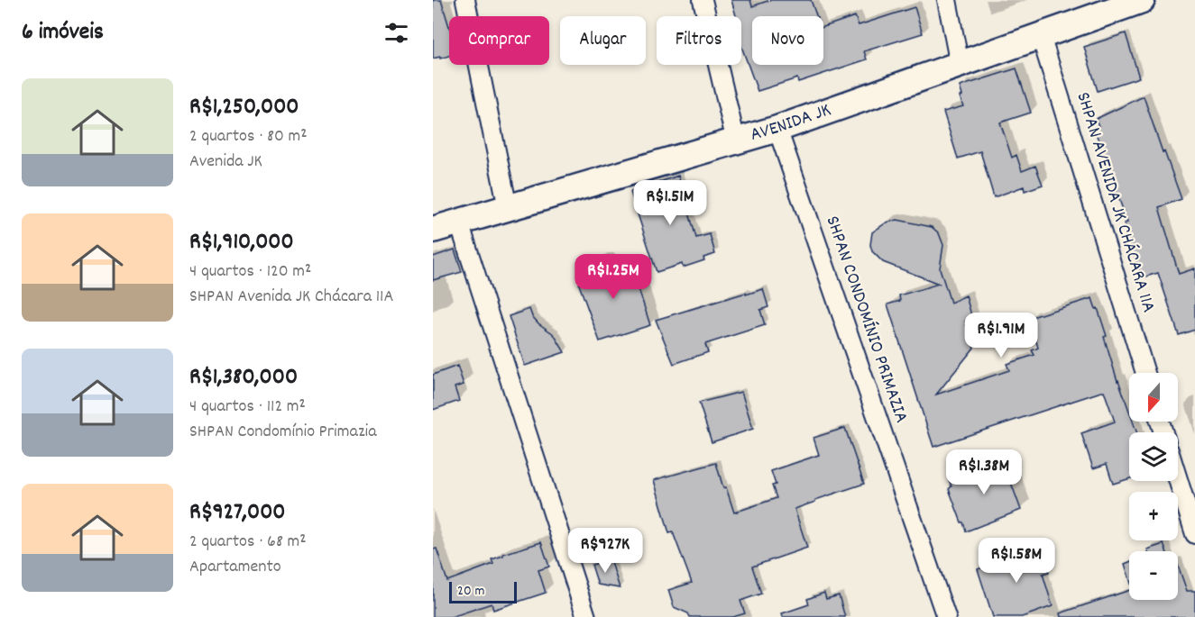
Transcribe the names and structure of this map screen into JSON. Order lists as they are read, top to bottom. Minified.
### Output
{"streets":{"street":["AVENIDA JK","SHPAN AVENIDA JK CHÁCARA 11A","SHPAN CONDOMÍNIO PRIMAZIA"]},"crossings":[["AVENIDA JK","SHPAN AVENIDA JK CHÁCARA 11A"],["AVENIDA JK","SHPAN CONDOMÍNIO PRIMAZIA"]],"scale_bar":"20 m","north":"bottom","page":{"heading":"6 imóveis","chip":["Comprar","Alugar","Filtros","Novo"],"list":[{"name":"R$1,250,000","note":"2 quartos · 80 m² · Avenida JK"},{"name":"R$1,910,000","note":"4 quartos · 120 m² · SHPAN Avenida JK Chácara 11A"},{"name":"R$1,380,000","note":"4 quartos · 112 m² · SHPAN Condomínio Primazia"},{"name":"R$927,000","note":"2 quartos · 68 m² · Apartamento"}],"price":["R$1.51M","R$1.25M","R$1.91M","R$1.38M","R$927K","R$1.58M"],"map_buttons":["+","−"],"scale":"20 m"}}
